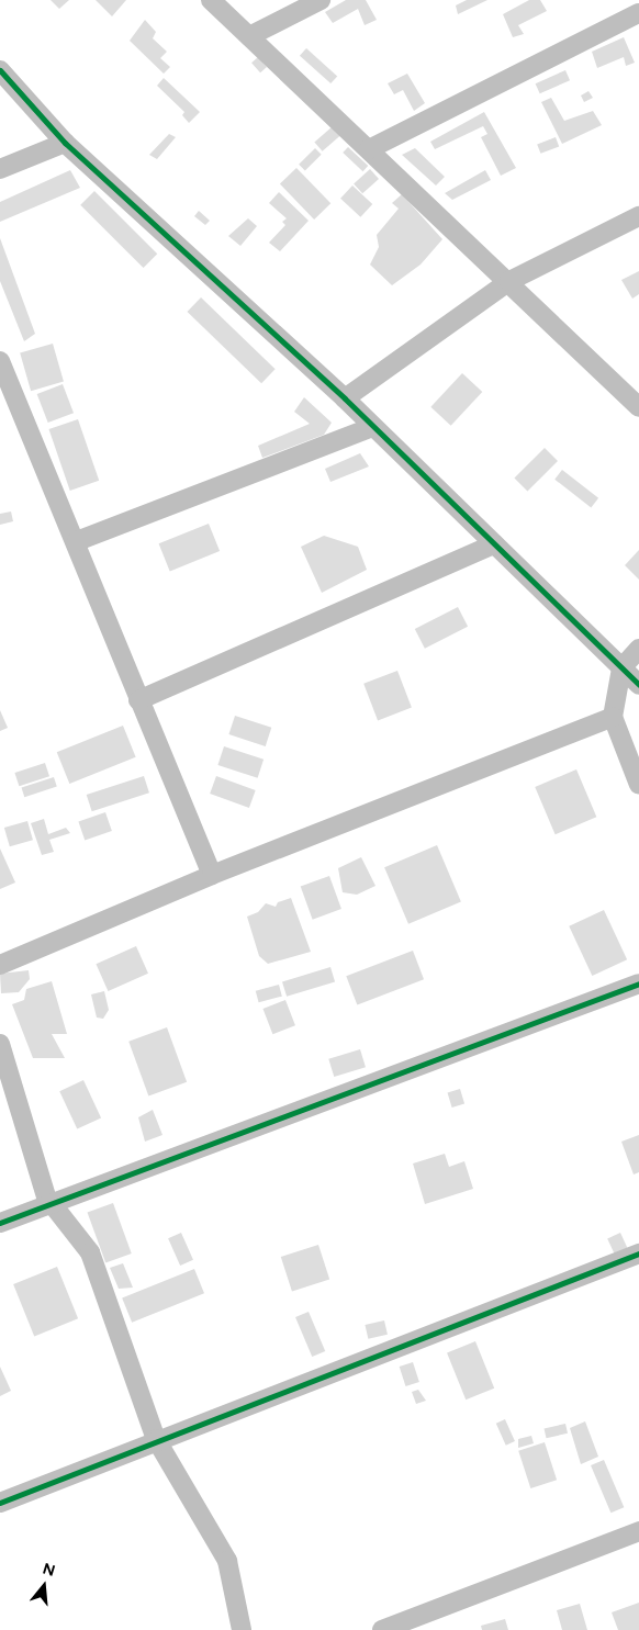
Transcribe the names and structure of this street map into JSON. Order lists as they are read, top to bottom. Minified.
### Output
{"north":"top"}
